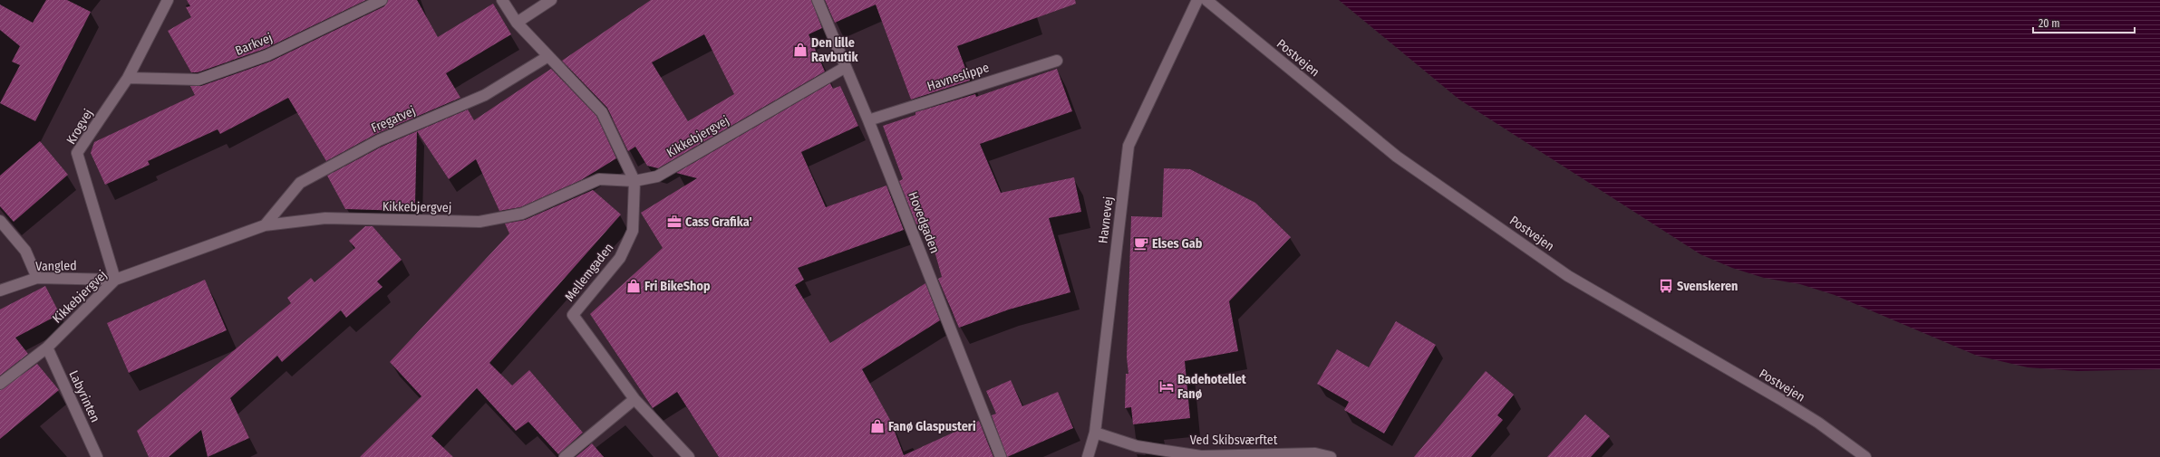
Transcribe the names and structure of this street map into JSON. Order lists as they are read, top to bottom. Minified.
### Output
{"streets":{"street":["Barkvej","Postvejen","Havneslippe","Fregatvej","Krogvej","Kikkebjergvej","Havnevej","Hovedgaden","Vangled","Mellemgaden","Labyrinten","Ved Skibsværftet"]},"crossings":[["Barkvej","Krogvej"],["Havneslippe","Hovedgaden"],["Fregatvej","Kikkebjergvej"],["Fregatvej","Mellemgaden"],["Krogvej","Kikkebjergvej"],["Krogvej","Vangled"],["Kikkebjergvej","Hovedgaden"],["Kikkebjergvej","Vangled"],["Kikkebjergvej","Mellemgaden"],["Kikkebjergvej","Labyrinten"],["Havnevej","Ved Skibsværftet"]],"places":{"shop":["Den lille Ravbutik","Fri BikeShop","Fanø Glaspusteri"],"office":["Cass Grafika'"],"cafe":["Elses Gab"],"bus stop":["Svenskeren"],"hotel":["Badehotellet Fanø"]},"scale_bar":"20 m"}
